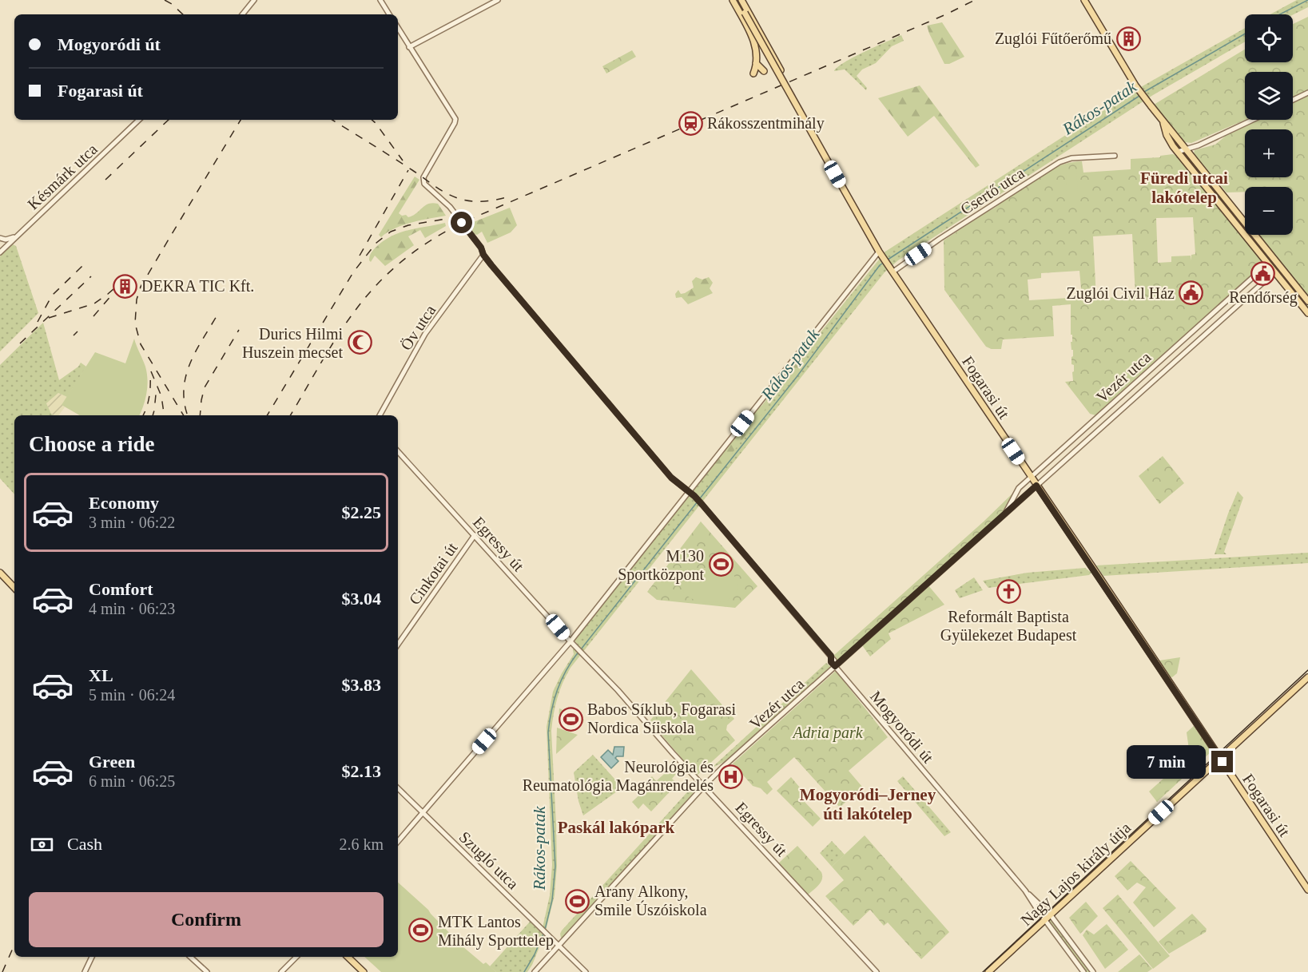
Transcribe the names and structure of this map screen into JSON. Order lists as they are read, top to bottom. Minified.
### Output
{"streets":{"main road":["Fogarasi út","Nagy Lajos király útja"],"street":["Késmárk utca","Csertő utca","Öv utca","Vezér utca","Egressy út","Cinkotai út","Mogyoródi út","Szugló utca"]},"crossings":[["Csertő utca","Fogarasi út"],["Öv utca","Mogyoródi út"],["Vezér utca","Fogarasi út"],["Vezér utca","Egressy út"],["Vezér utca","Mogyoródi út"],["Vezér utca","Szugló utca"],["Fogarasi út","Nagy Lajos király útja"],["Egressy út","Cinkotai út"],["Mogyoródi út","Nagy Lajos király útja"]],"districts":["Füredi utcai lakótelep","Mogyoródi–Jerney úti lakótelep","Paskál lakópark"],"water":["Rákos-patak"],"parks":["Adria park"],"places":{"building":["Zuglói Fűtőerőmű","DEKRA TIC Kft."],"station":["Rákosszentmihály"],"public building":["Rendőrség","Zuglói Civil Ház"],"mosque":["Durics Hilmi Huszein mecset"],"sports":["M130 Sportközpont","Babos Síklub, Fogarasi Nordica Síiskola","Arany Alkony, Smile Úszóiskola","MTK Lantos Mihály Sporttelep"],"church":["Reformált Baptista Gyülekezet Budapest"],"hospital":["Neurológia és Reumatológia Magánrendelés"]},"page":{"map_buttons":["+","−"],"banner":["Mogyoródi út","Fogarasi út"],"heading":"Choose a ride","list":[{"name":"Economy","note":"3 min · 06:22","value":"$2.25"},{"name":"Comfort","note":"4 min · 06:23","value":"$3.04"},{"name":"XL","note":"5 min · 06:24","value":"$3.83"},{"name":"Green","note":"6 min · 06:25","value":"$2.13"}],"bubble":"7 min","pay":["Cash","2.6 km"],"buttons":"Confirm"}}
